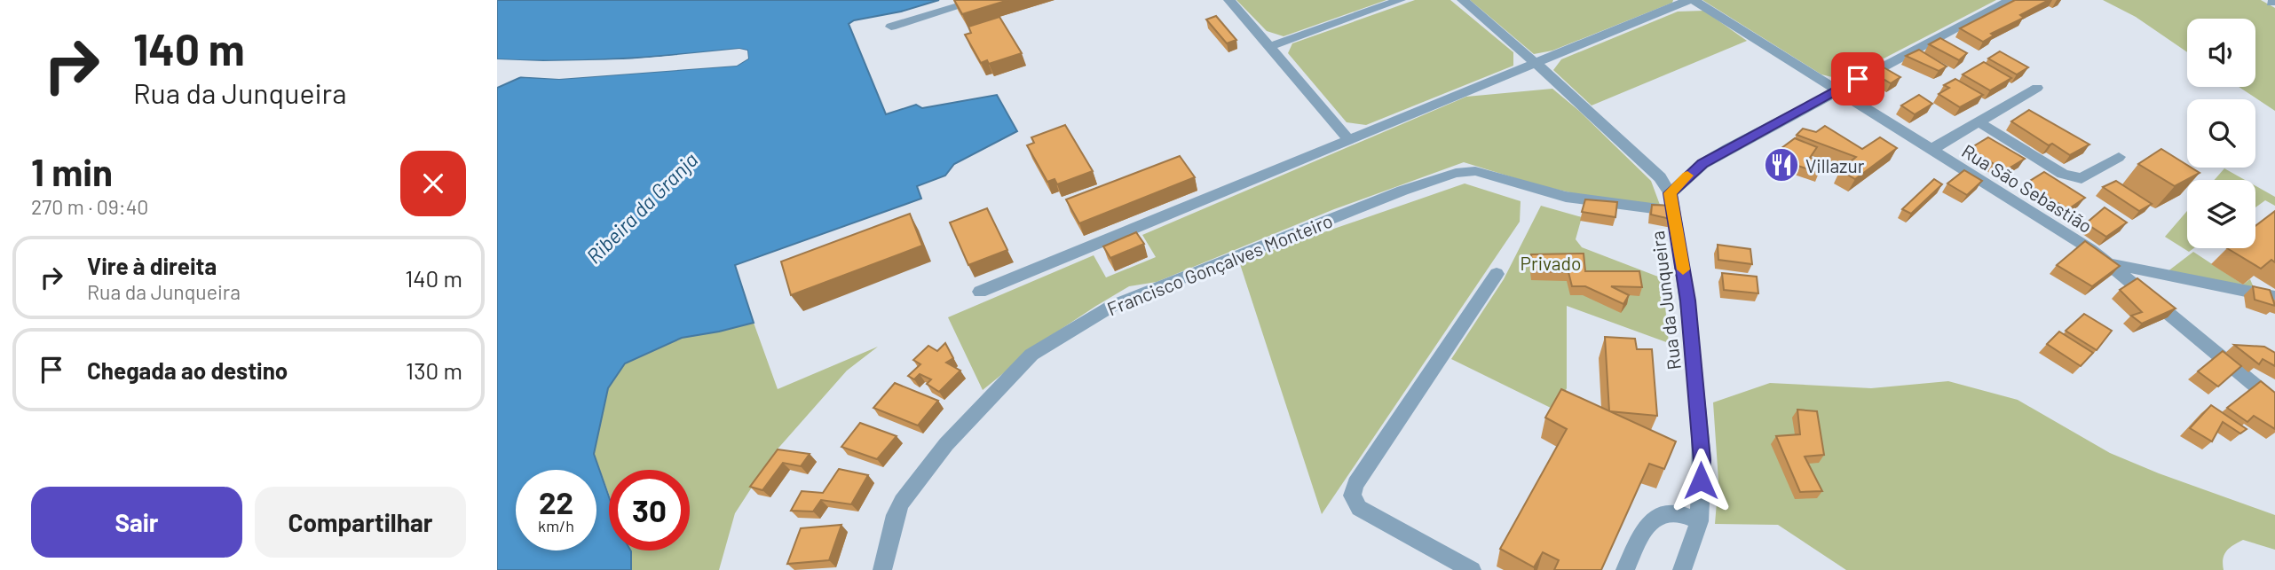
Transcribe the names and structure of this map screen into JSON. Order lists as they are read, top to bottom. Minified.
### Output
{"streets":{"street":["Rua São Sebastião","Francisco Gonçalves Monteiro","Rua da Junqueira"]},"crossings":[["Francisco Gonçalves Monteiro","Rua da Junqueira"]],"water":["Ribeira da Granja"],"parks":["Privado"],"places":{"restaurant":["Villazur"]},"page":{"turn":["140 m","Rua da Junqueira"],"heading":["1 min","270 m · 09:40"],"list":[{"name":"Vire à direita","note":"Rua da Junqueira","value":"140 m"},{"name":"Chegada ao destino","value":"130 m"}],"speed":"22 km/h","limit":"30","buttons":["Sair","Compartilhar"]}}
